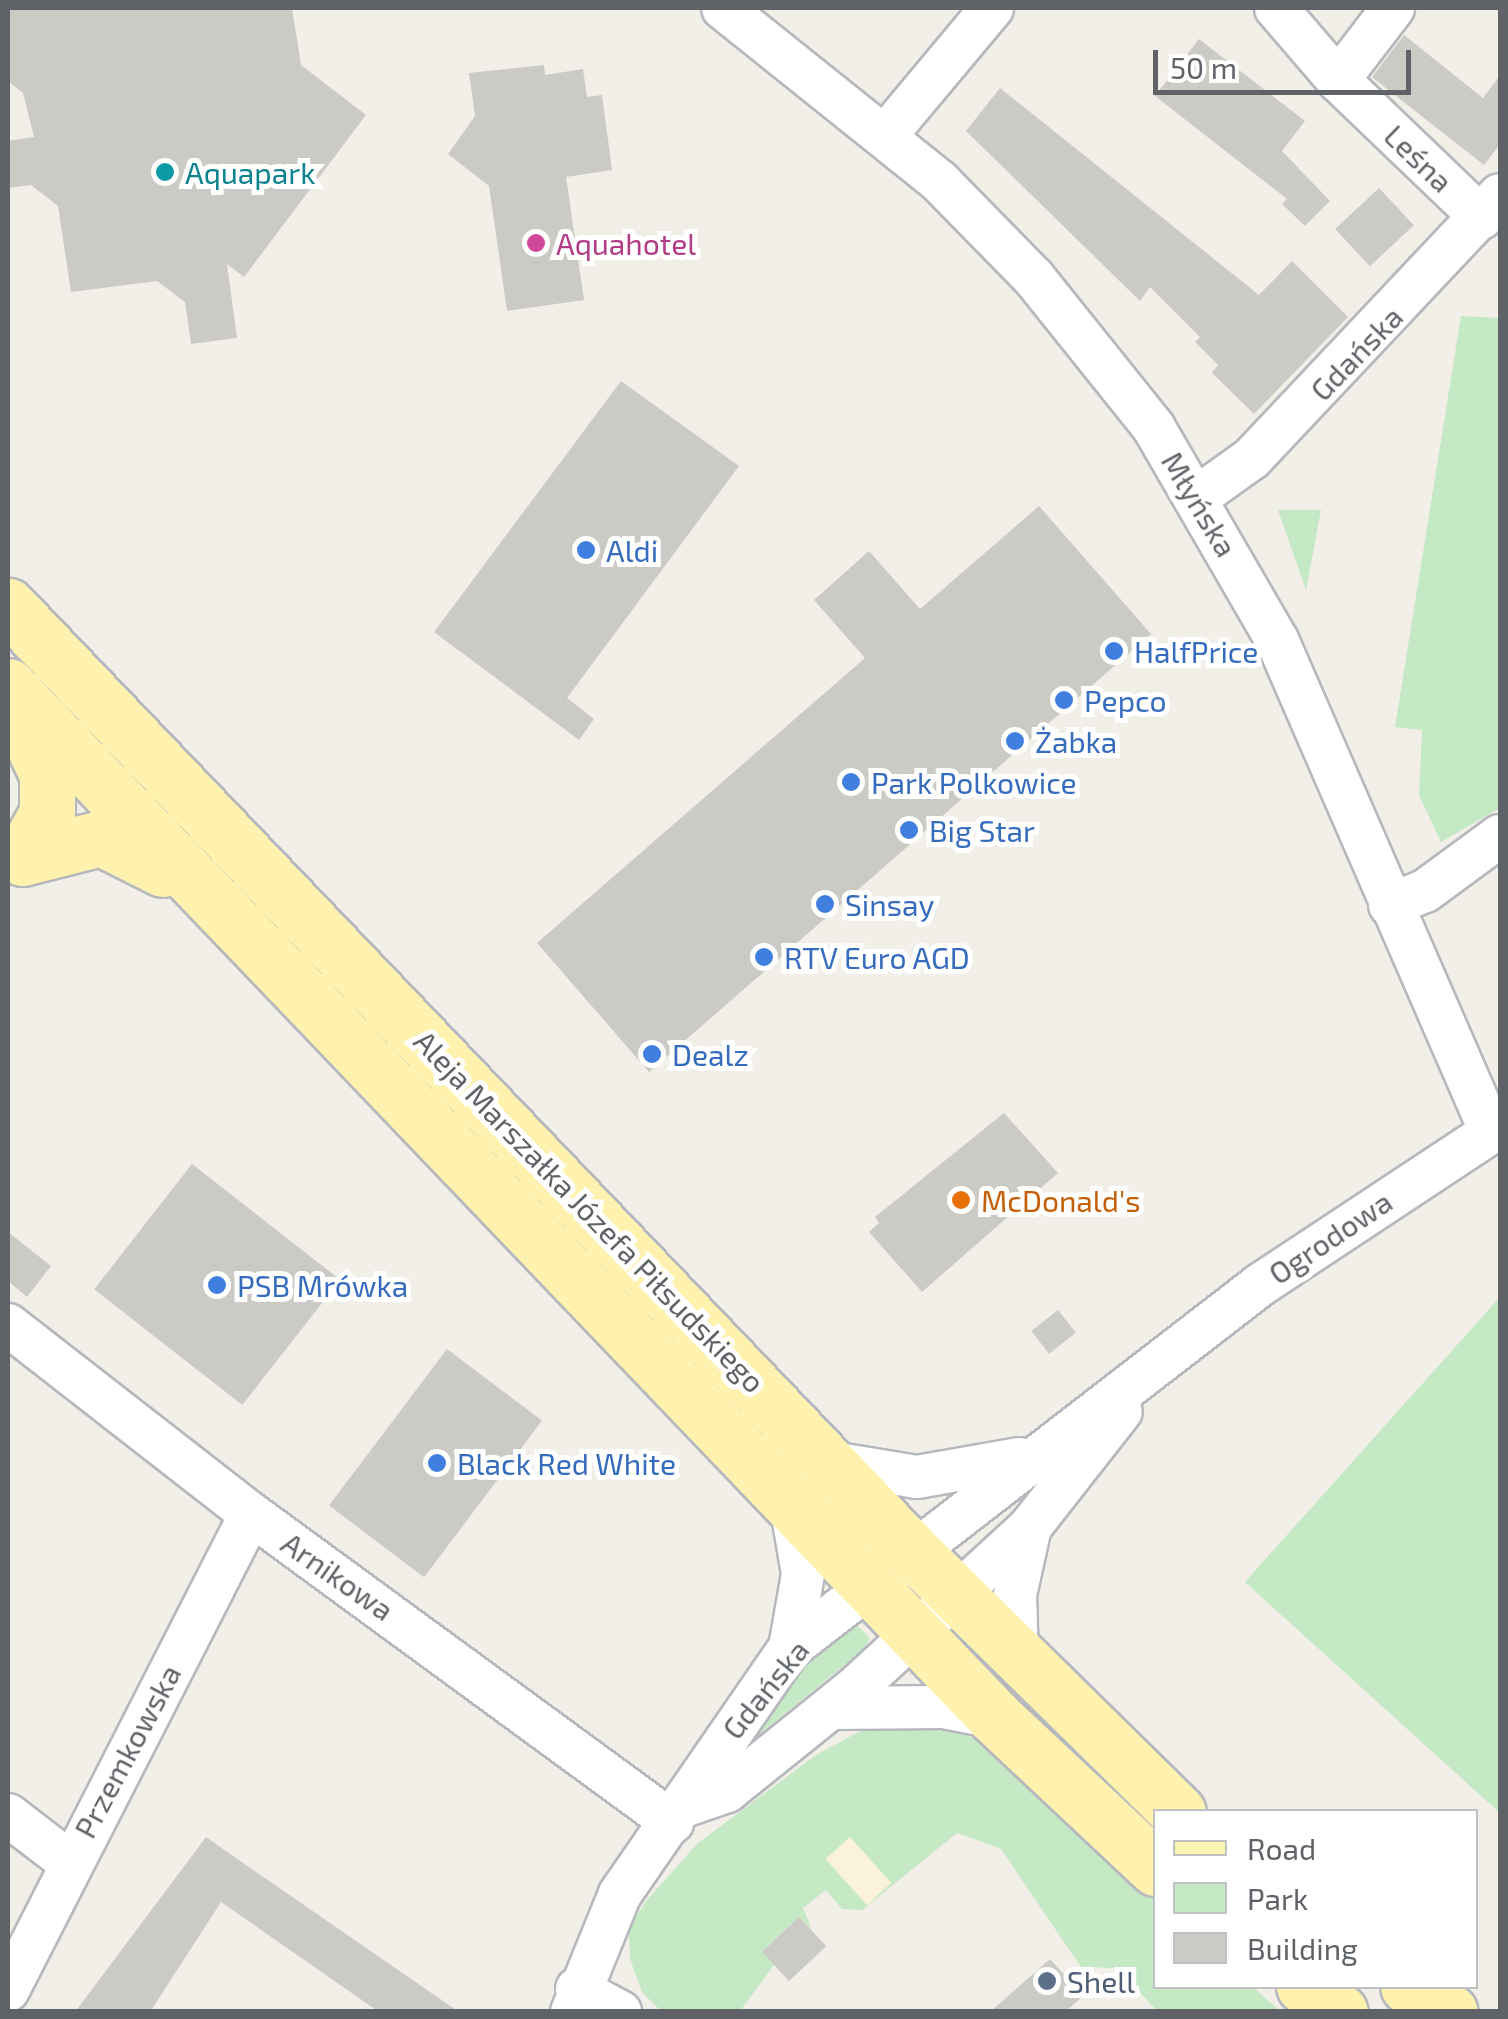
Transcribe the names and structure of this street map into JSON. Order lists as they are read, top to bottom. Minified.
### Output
{"streets":{"main road":["Aleja Marszałka Józefa Piłsudskiego"],"street":["Leśna","Gdańska","Młyńska","Ogrodowa","Arnikowa","Przemkowska"]},"crossings":[["Leśna","Gdańska"],["Gdańska","Młyńska"],["Gdańska","Aleja Marszałka Józefa Piłsudskiego"],["Gdańska","Ogrodowa"],["Gdańska","Arnikowa"],["Młyńska","Ogrodowa"],["Aleja Marszałka Józefa Piłsudskiego","Ogrodowa"],["Arnikowa","Przemkowska"]],"places":["Aquapark","Aquahotel","Aldi","HalfPrice","Pepco","Żabka","Park Polkowice","Big Star","Sinsay","RTV Euro AGD","Dealz","McDonald's","PSB Mrówka","Black Red White","Shell"],"legend":["Road","Park","Building"],"scale_bar":"50 m"}
